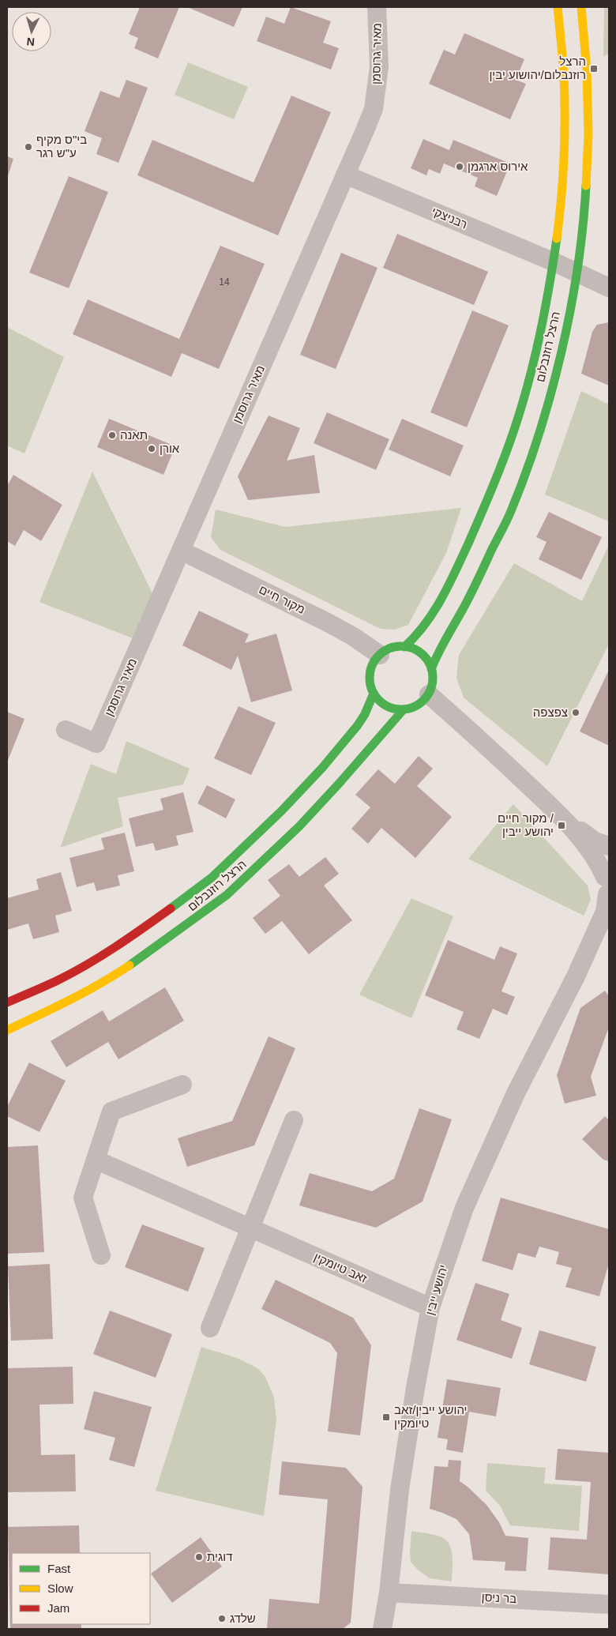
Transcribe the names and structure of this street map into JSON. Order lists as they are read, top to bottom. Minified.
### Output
{"streets":{"street":["מאיר גרוסמן","רבניצקי","הרצל רוזנבלום","מקור חיים","זאב טיומקין","יהושע ייבין","בר ניסן"]},"crossings":[["מאיר גרוסמן","רבניצקי"],["מאיר גרוסמן","מקור חיים"],["רבניצקי","הרצל רוזנבלום"],["הרצל רוזנבלום","מקור חיים"],["זאב טיומקין","יהושע ייבין"],["יהושע ייבין","בר ניסן"]],"places":{"transit":["הרצל רוזנבלום/יהושוע יבין","מקור חיים / יהושע ייבין","יהושע ייבין/זאב טיומקין"],"other":["בי\"ס מקיף ע\"ש רגר","אירוס ארגמן","תאנה","אורן","צפצפה","דוגית","שלדג"]},"house_numbers":["14"],"legend":["Fast","Slow","Jam"],"north":"bottom"}
